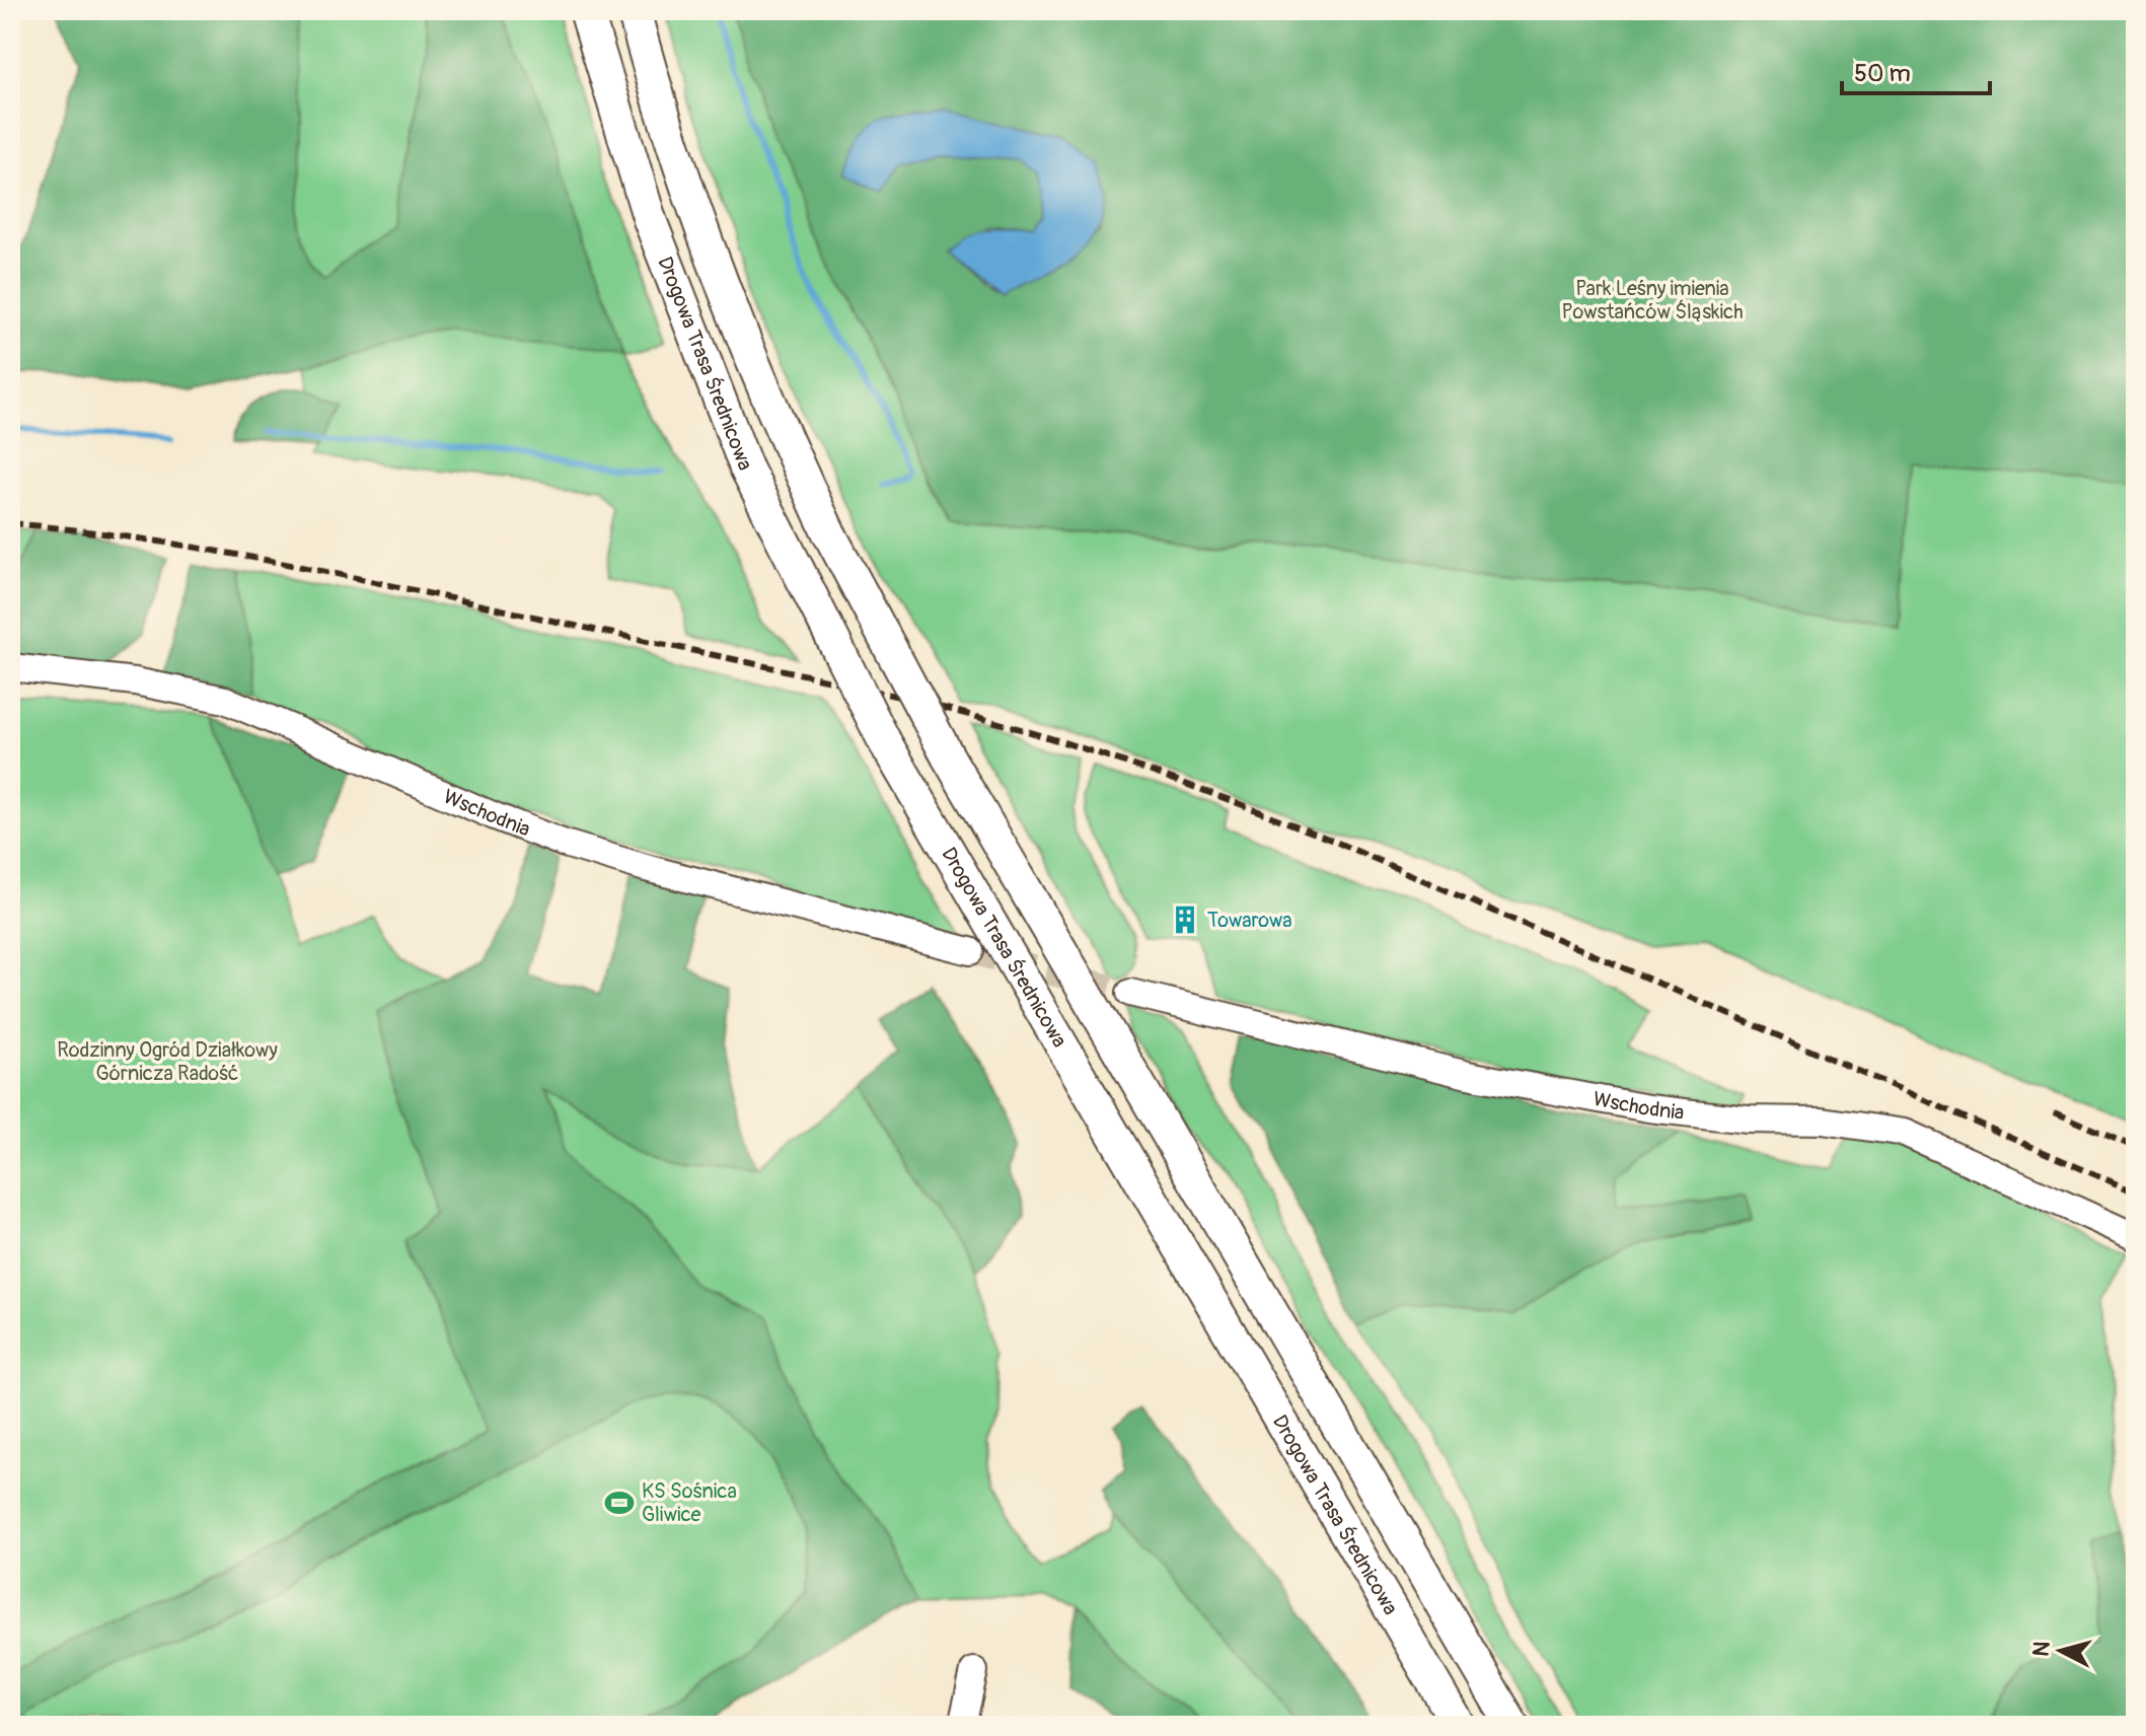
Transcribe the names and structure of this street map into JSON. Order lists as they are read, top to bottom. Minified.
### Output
{"streets":{"main road":["Drogowa Trasa Średnicowa"],"street":["Wschodnia"]},"parks":["Park Leśny imienia Powstańców Śląskich","Rodzinny Ogród Działkowy Górnicza Radość"],"places":{"building":["Towarowa"],"sports":["KS Sośnica Gliwice"]},"scale_bar":"50 m","north":"left"}
